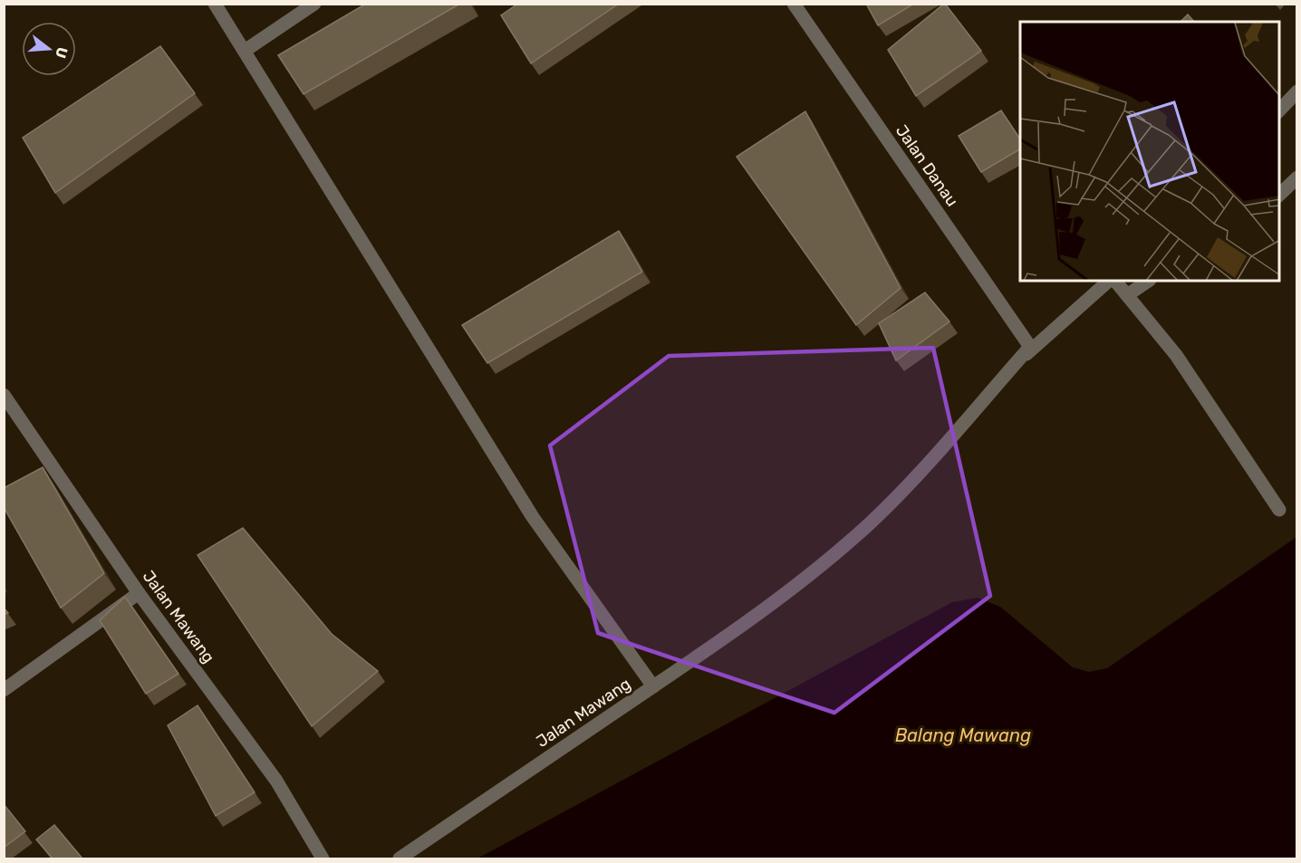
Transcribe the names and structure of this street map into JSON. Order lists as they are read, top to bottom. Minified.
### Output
{"streets":{"street":["Jalan Danau","Jalan Mawang"]},"crossings":[["Jalan Danau","Jalan Mawang"]],"water":["Balang Mawang"],"north":"right"}
